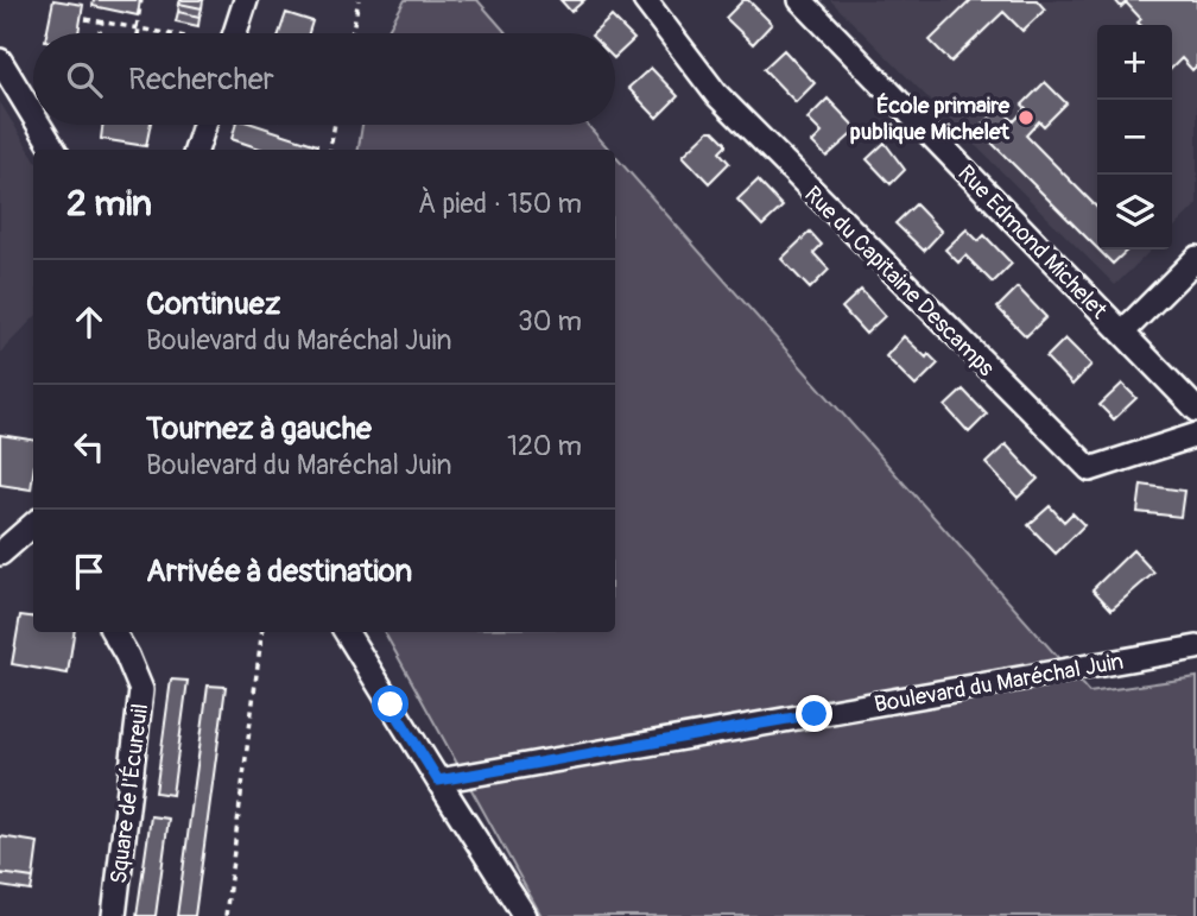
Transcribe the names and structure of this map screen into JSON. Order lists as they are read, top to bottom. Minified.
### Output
{"streets":{"street":["Rue Edmond Michelet","Rue du Capitaine Descamps","Boulevard du Maréchal Juin","Square de l'Écureuil"]},"places":["École primaire publique Michelet"],"page":{"map_buttons":["+","−"],"search":"Rechercher","heading":["2 min","À pied · 150 m"],"list":[["Continuez","Boulevard du Maréchal Juin","30 m"],["Tournez à gauche","Boulevard du Maréchal Juin","120 m"],"Arrivée à destination"]}}
